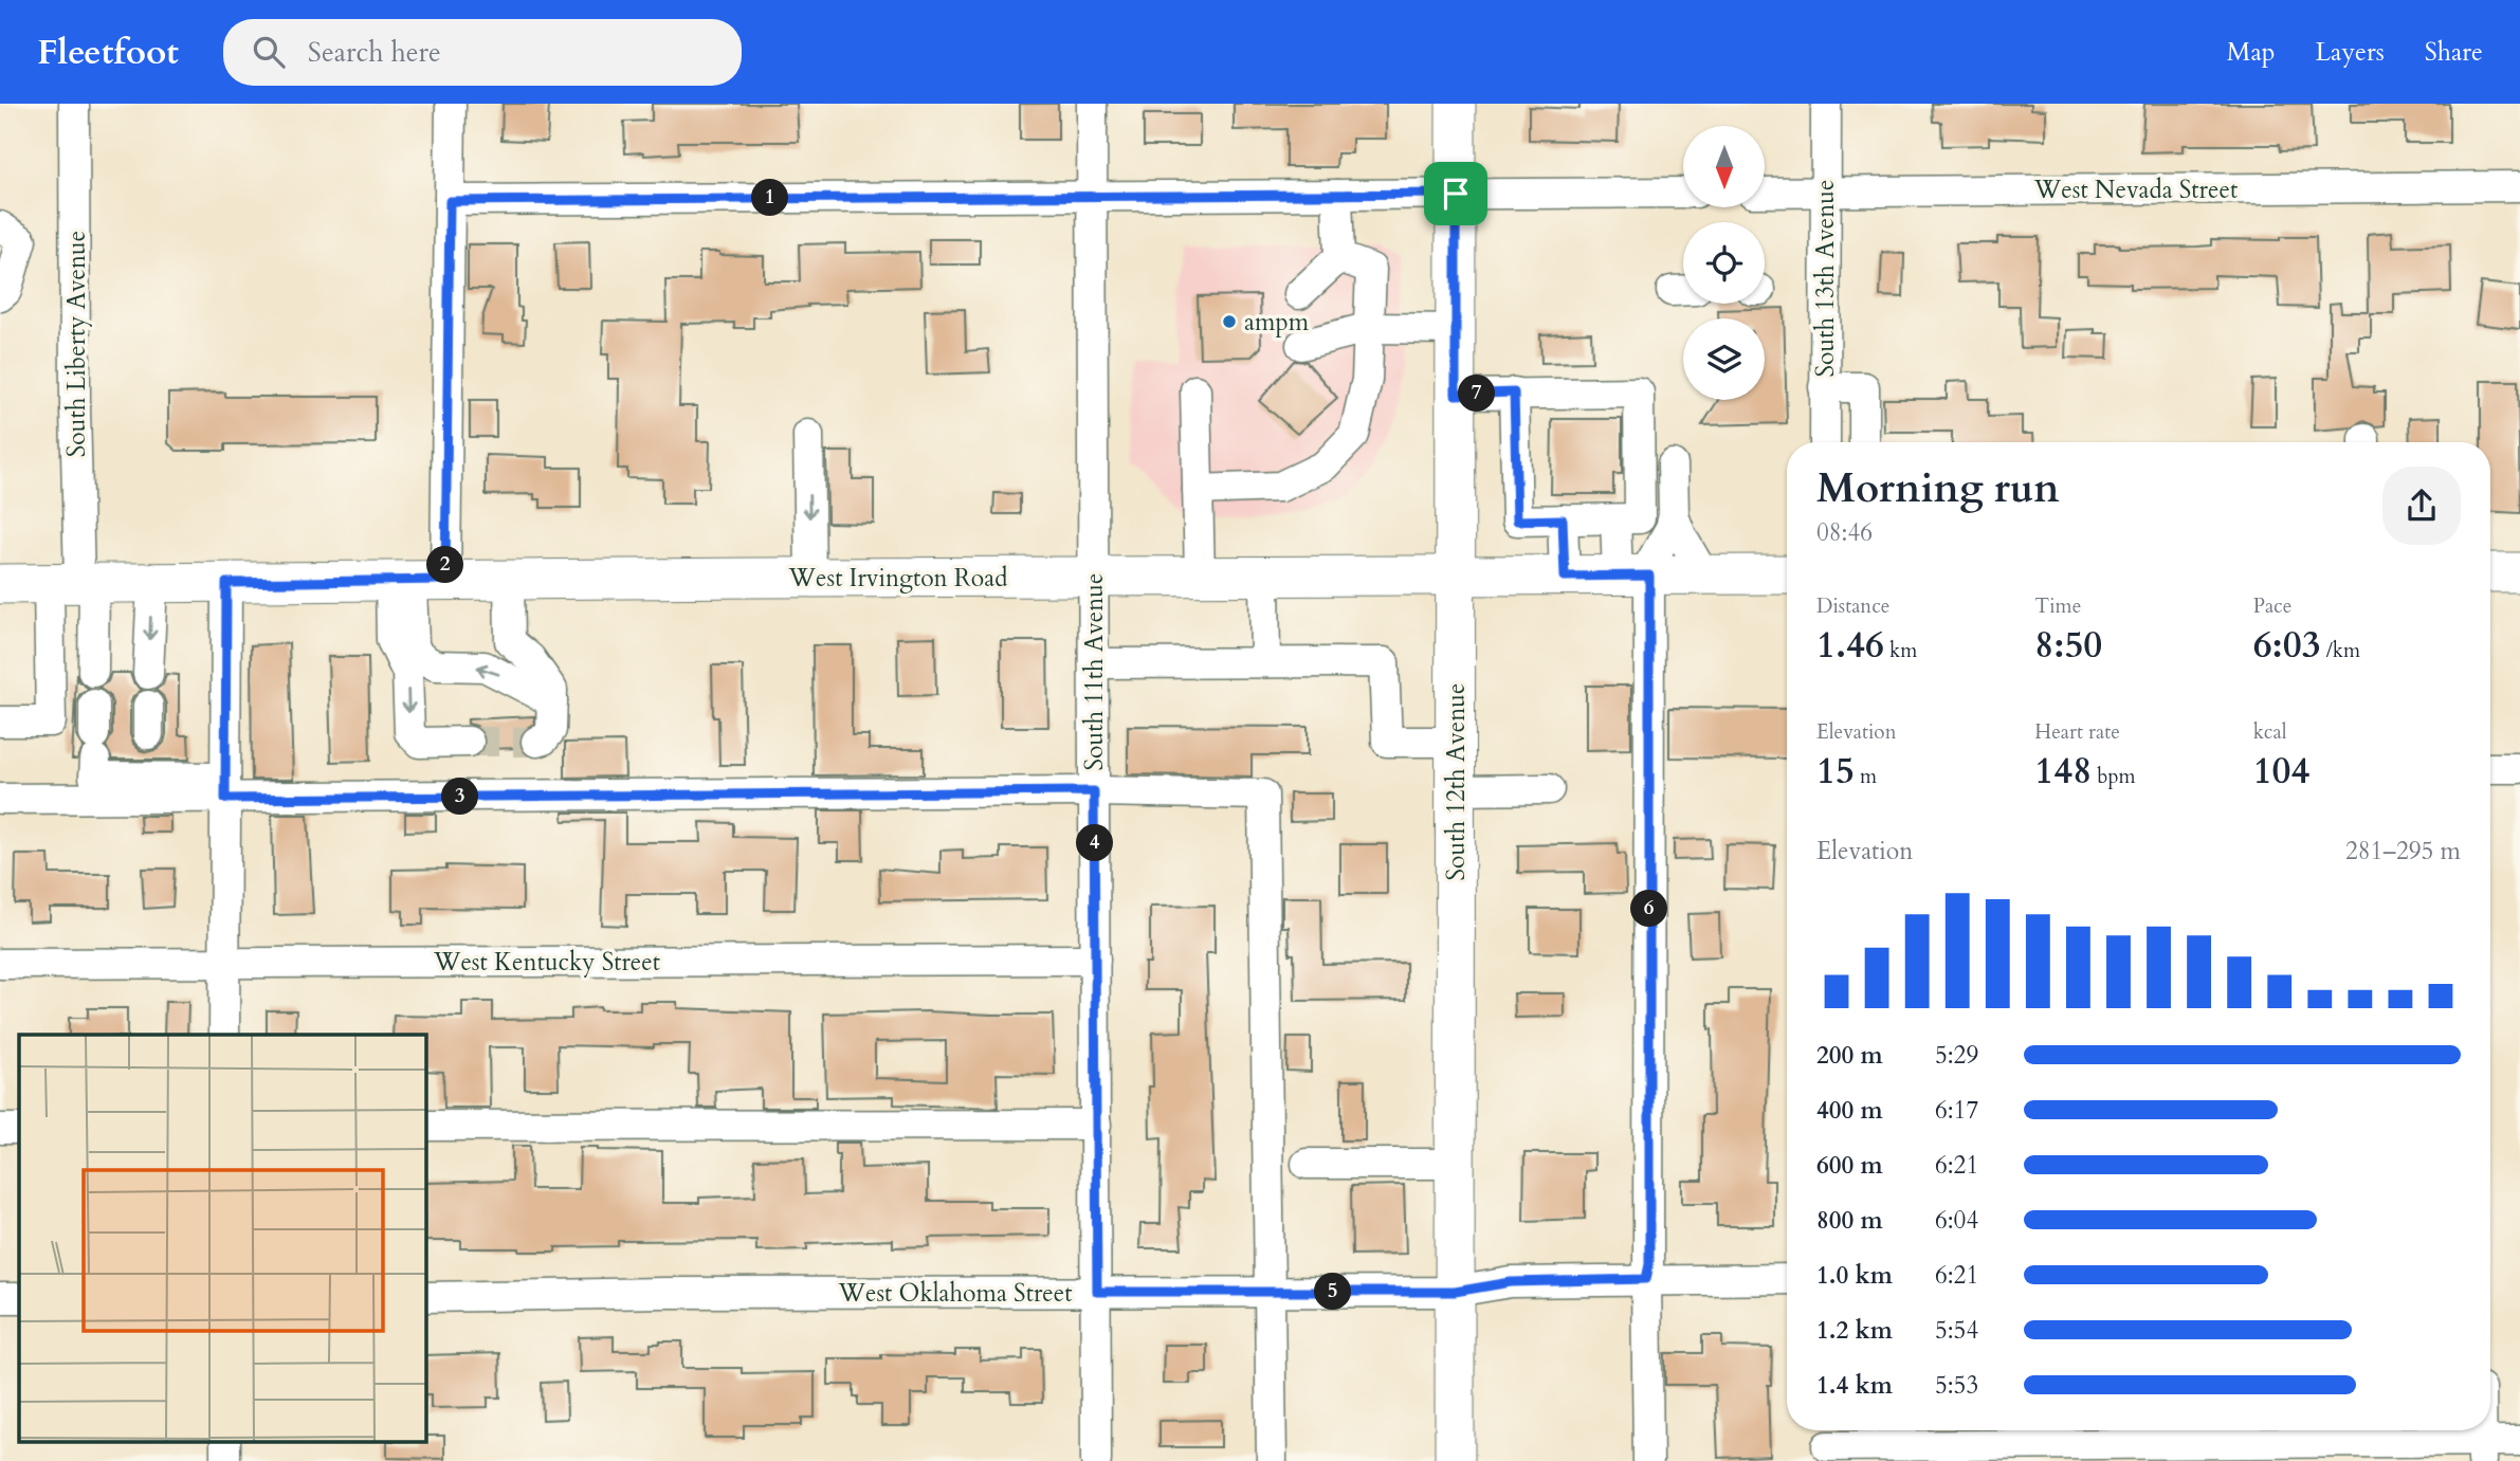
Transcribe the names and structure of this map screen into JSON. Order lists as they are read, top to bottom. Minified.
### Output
{"streets":{"main road":["West Irvington Road","South 12th Avenue"],"street":["West Nevada Street","South 13th Avenue","South Liberty Avenue","South 11th Avenue","West Kentucky Street","West Oklahoma Street"]},"crossings":[["West Nevada Street","South 13th Avenue"],["South Liberty Avenue","West Irvington Road"],["West Irvington Road","South 11th Avenue"],["West Irvington Road","South 12th Avenue"],["South 11th Avenue","West Kentucky Street"],["South 11th Avenue","West Oklahoma Street"],["South 12th Avenue","West Oklahoma Street"]],"places":["ampm"],"north":"bottom","page":{"header":"Fleetfoot","search":"Search here","nav":["Map","Layers","Share"],"pins":["1","7","2","3","4","6","5"],"heading":["Morning run","08:46"],"stats":[["Distance","1.46 km"],["Time","8:50"],["Pace","6:03 /km"],["Elevation","15 m"],["Heart rate","148 bpm"],["kcal","104"]],"chart":["Elevation","281–295 m"],"list":[{"name":"200 m","note":"5:29"},{"name":"400 m","note":"6:17"},{"name":"600 m","note":"6:21"},{"name":"800 m","note":"6:04"},{"name":"1.0 km","note":"6:21"},{"name":"1.2 km","note":"5:54"},{"name":"1.4 km","note":"5:53"}]}}
